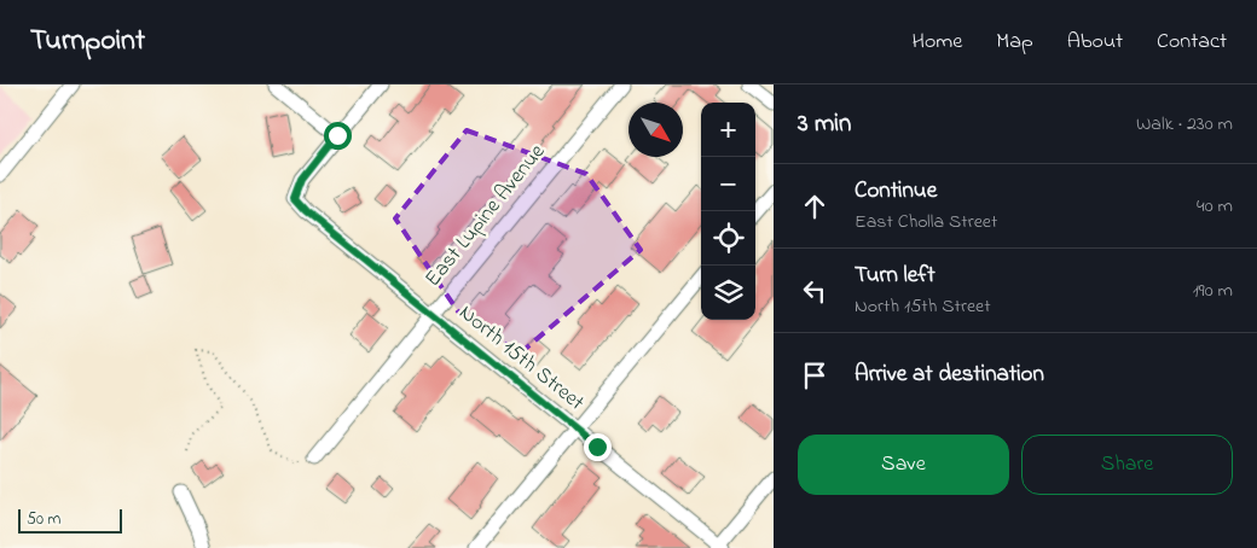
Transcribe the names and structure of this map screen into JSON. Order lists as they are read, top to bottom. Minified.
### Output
{"streets":{"street":["East Lupine Avenue","North 15th Street"]},"crossings":[["East Lupine Avenue","North 15th Street"]],"scale_bar":"50 m","north":"bottom right","page":{"header":"Turnpoint","nav":["Home","Map","About","Contact"],"heading":["3 min","Walk · 230 m"],"map_buttons":["+","−"],"list":[["Continue","East Cholla Street","40 m"],["Turn left","North 15th Street","190 m"],"Arrive at destination"],"buttons":["Save","Share"],"scale":"50 m"}}
